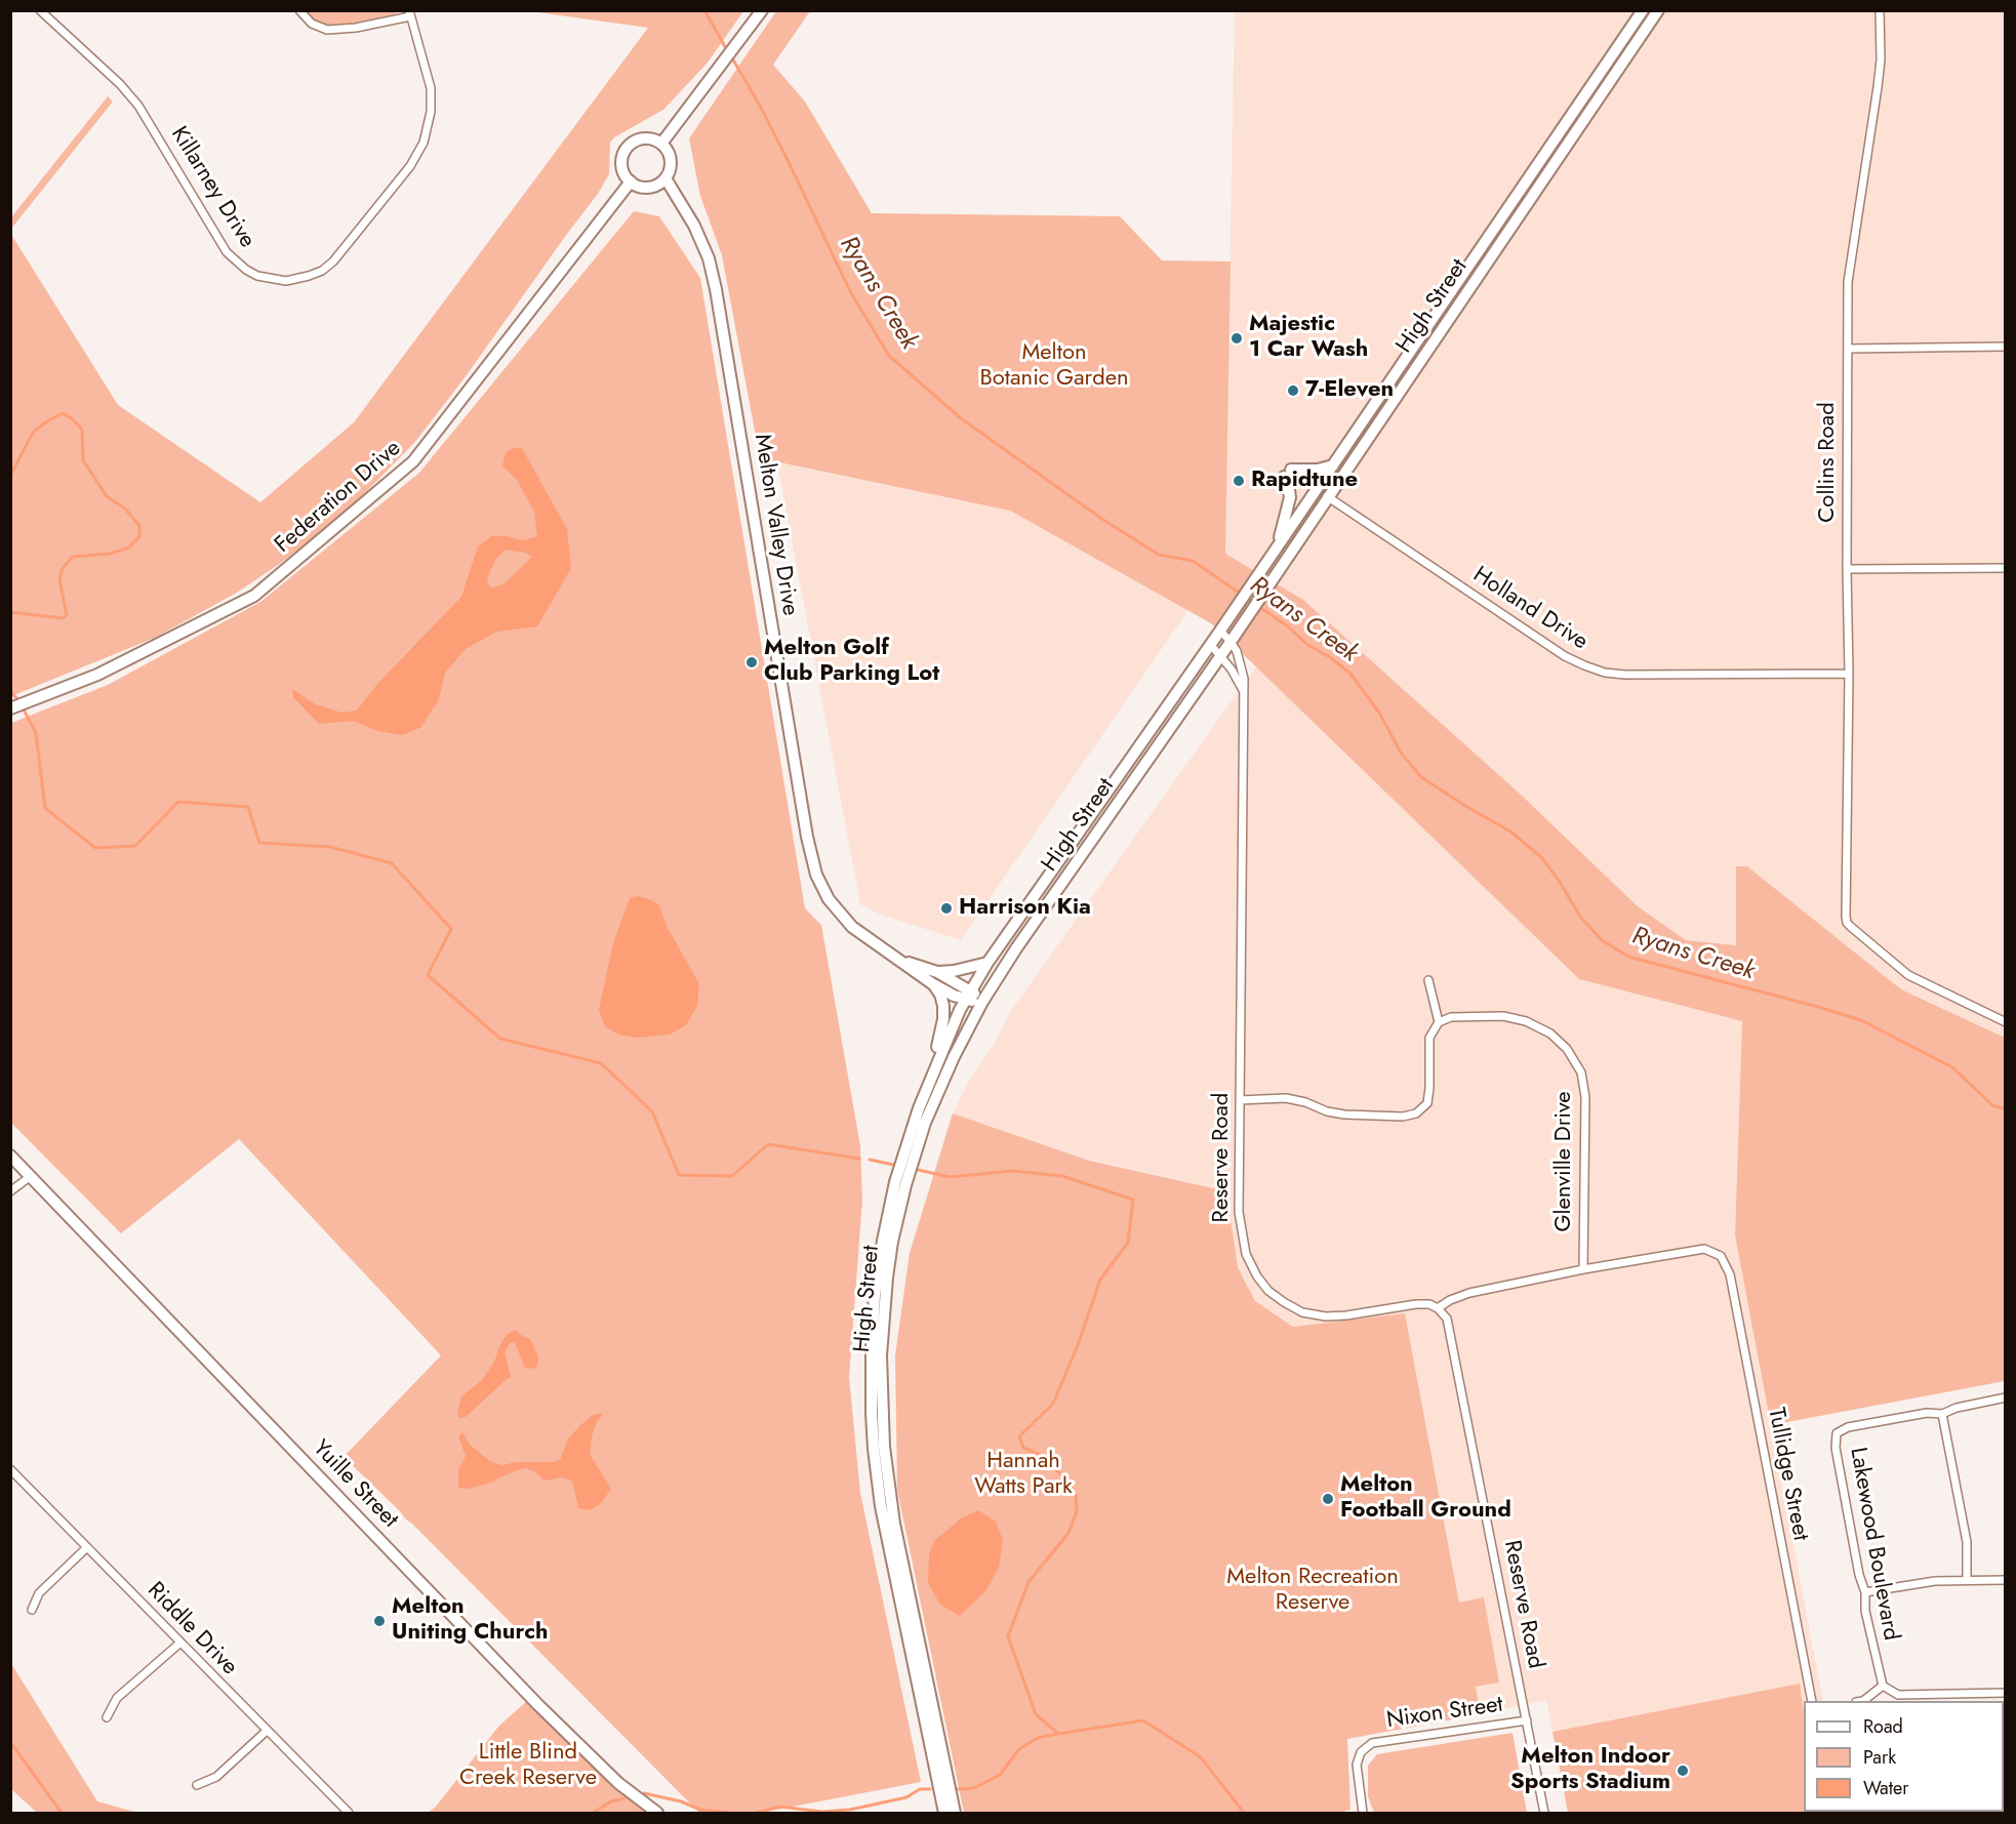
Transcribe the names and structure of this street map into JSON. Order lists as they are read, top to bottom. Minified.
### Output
{"streets":{"main road":["High Street","Federation Drive","Melton Valley Drive","Yuille Street"],"street":["Killarney Drive","Collins Road","Holland Drive","Reserve Road","Glenville Drive","Tullidge Street","Lakewood Boulevard","Riddle Drive","Nixon Street"]},"crossings":[["High Street","Melton Valley Drive"],["High Street","Holland Drive"],["High Street","Reserve Road"],["Collins Road","Holland Drive"],["Federation Drive","Melton Valley Drive"],["Reserve Road","Nixon Street"],["Glenville Drive","Tullidge Street"]],"water":["Ryans Creek"],"parks":["Melton Botanic Garden","Hannah Watts Park","Melton Recreation Reserve","Little Blind Creek Reserve"],"places":["Majestic 1 Car Wash","7-Eleven","Rapidtune","Melton Golf Club Parking Lot","Harrison Kia","Melton Football Ground","Melton Uniting Church","Melton Indoor Sports Stadium"],"legend":["Road","Park","Water"]}
